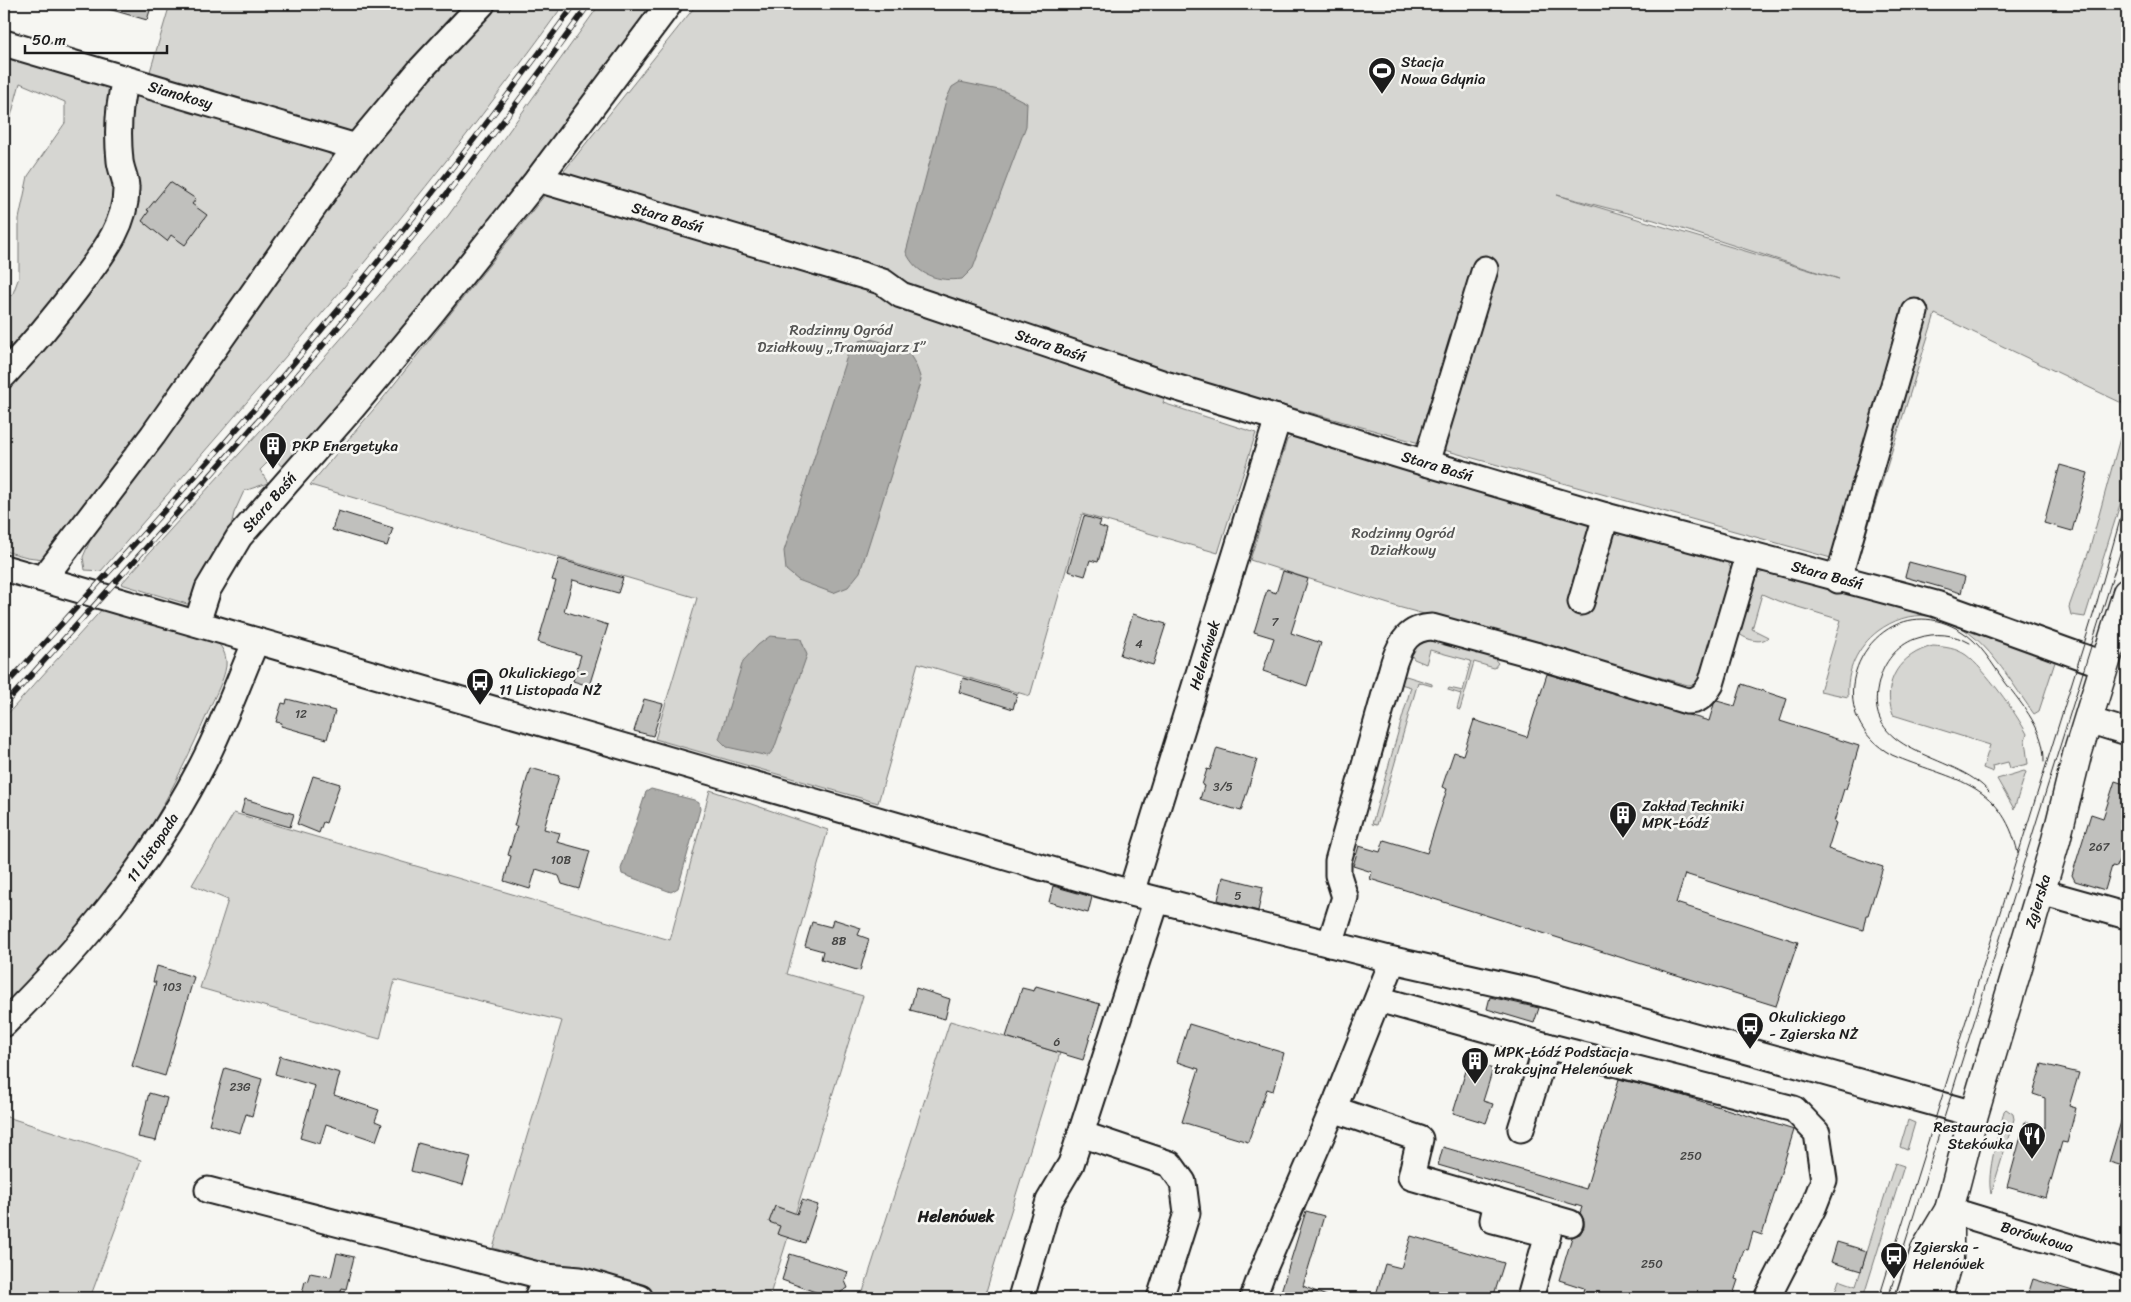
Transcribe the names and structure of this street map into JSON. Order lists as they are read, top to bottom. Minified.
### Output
{"streets":{"main road":["Zgierska"],"street":["Sianokosy","Stara Baśń","Helenówek","11 Listopada","Borówkowa"]},"crossings":[["Stara Baśń","Helenówek"],["Stara Baśń","Zgierska"],["Zgierska","Borówkowa"]],"districts":["Helenówek"],"parks":["Rodzinny Ogród Działkowy „Tramwajarz I”","Rodzinny Ogród Działkowy"],"places":{"sports":["Stacja Nowa Gdynia"],"building":["PKP Energetyka","Zakład Techniki MPK-Łódź","MPK-Łódź Podstacja trakcyjna Helenówek"],"bus stop":["Okulickiego - 11 Listopada NŻ","Okulickiego - Zgierska NŻ","Zgierska - Helenówek"],"restaurant":["Restauracja Stekówka"]},"house_numbers":["7","4","12","3/5","267","10B","5","8B","103","6","23G","250","250"],"scale_bar":"50 m"}
